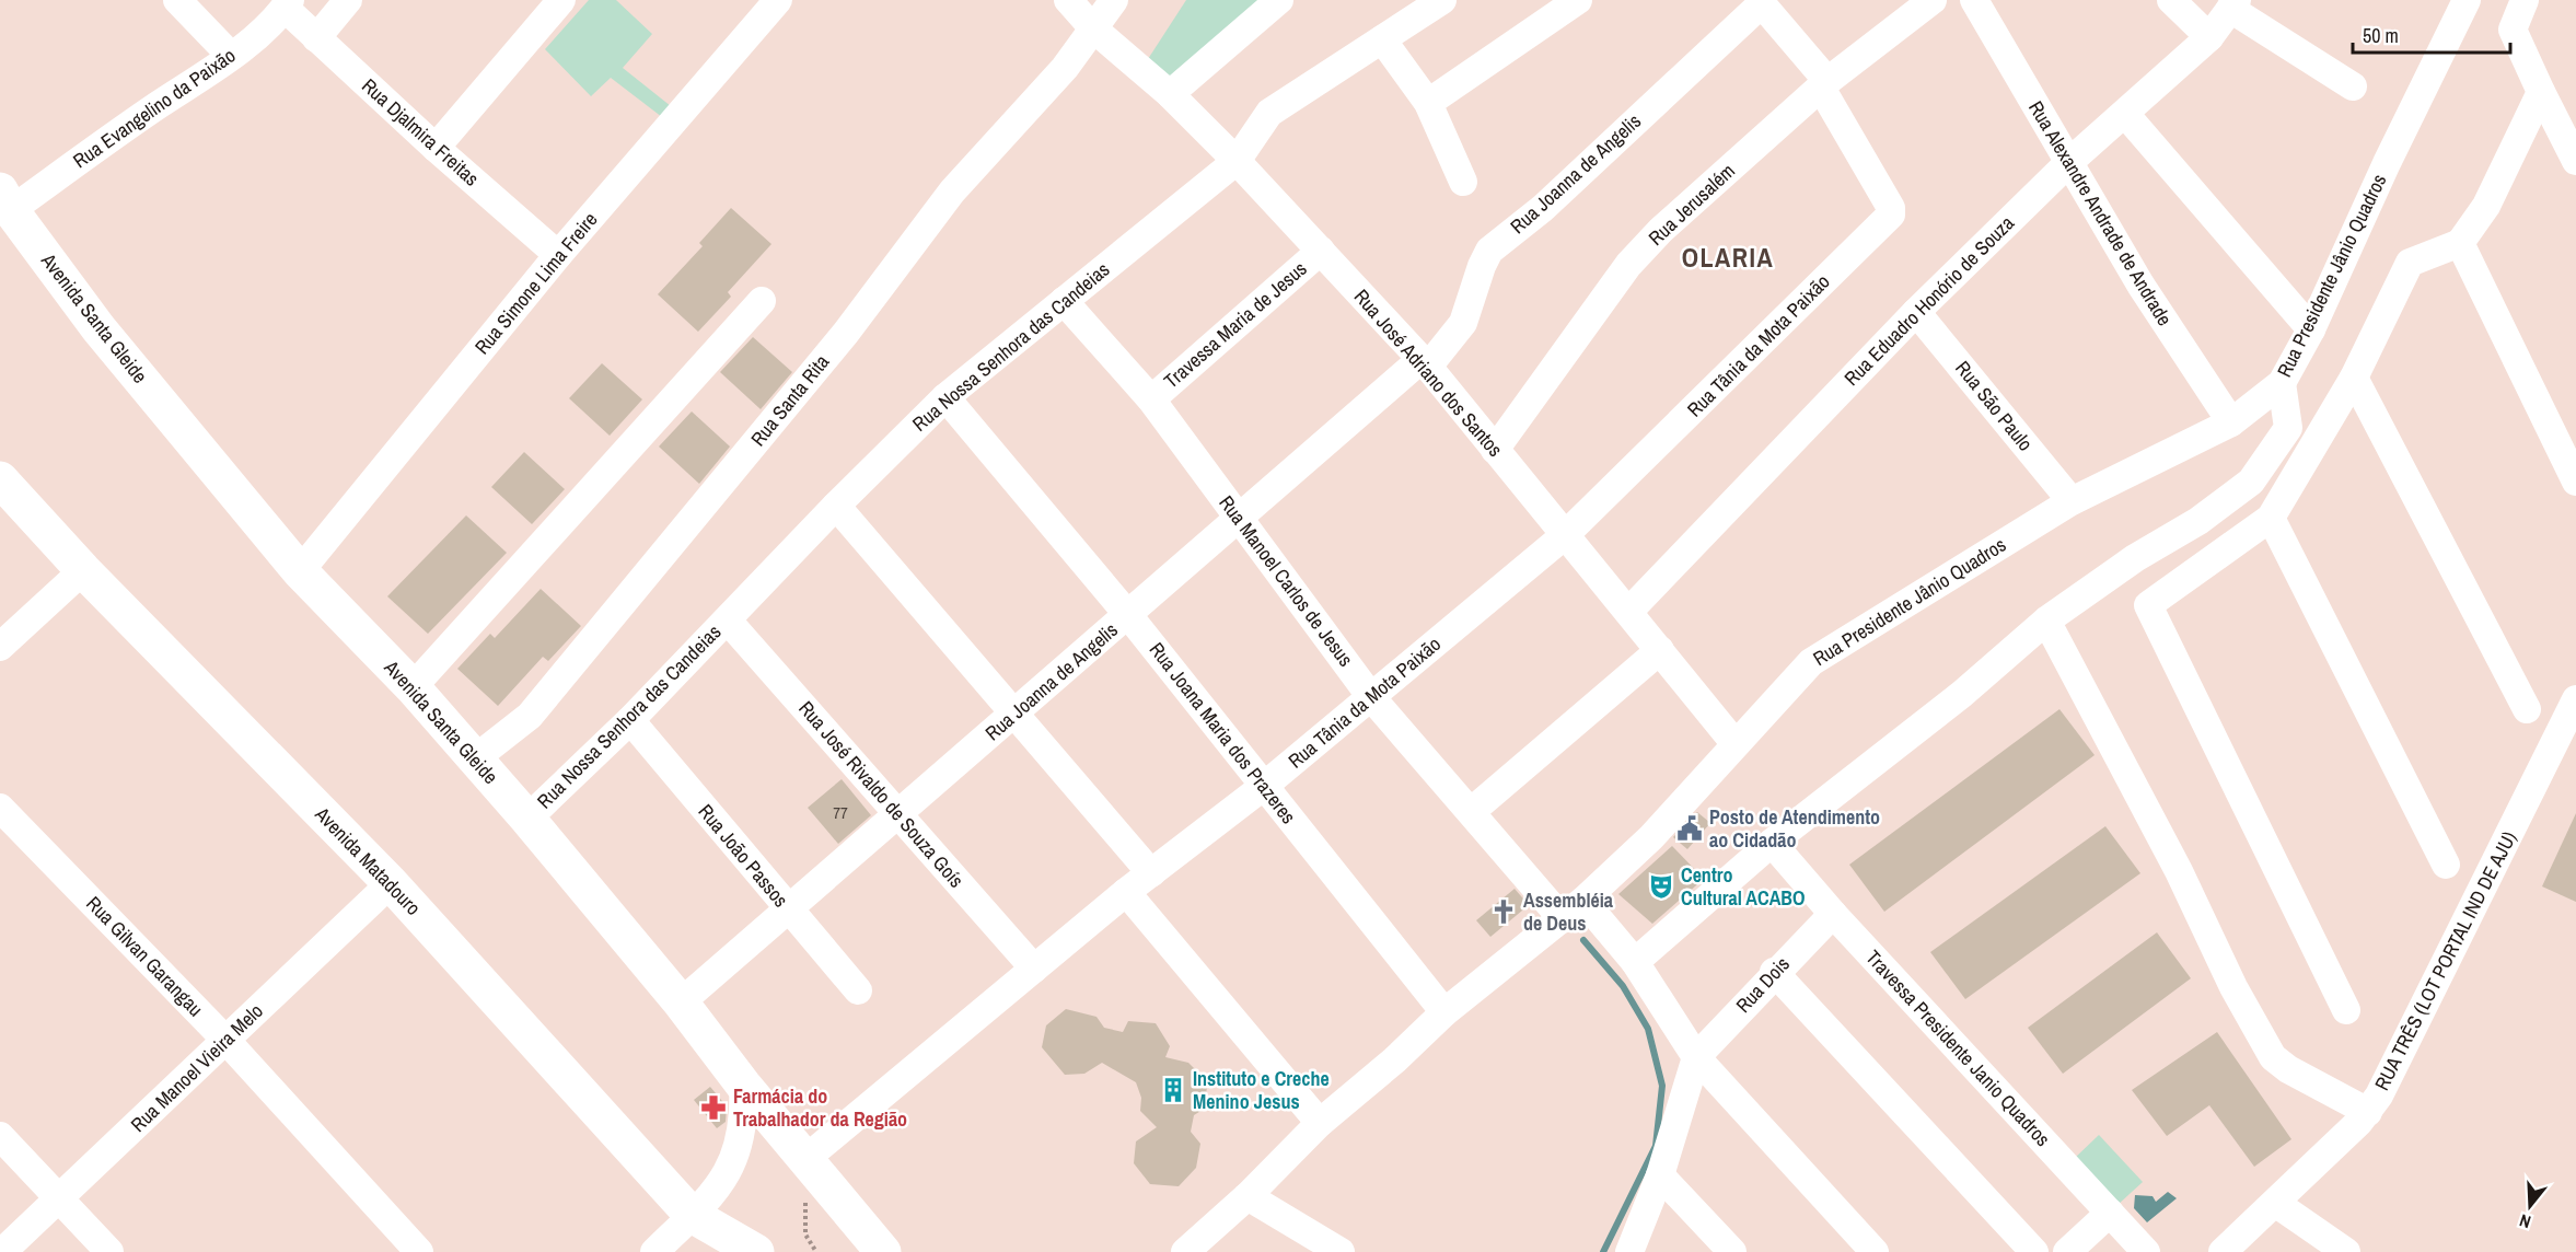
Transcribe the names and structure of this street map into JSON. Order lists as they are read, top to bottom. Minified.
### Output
{"streets":{"main road":["Avenida Santa Gleide","Avenida Matadouro"],"street":["Rua Evangelino da Paixão","Rua Djalmira Freitas","Rua Joanna de Angelis","Rua Jerusalém","Rua Alexandre Andrade de Andrade","Rua Presidente Jânio Quadros","Rua Simone Lima Freire","Rua Eduadro Honório de Souza","Travessa Maria de Jesus","Rua Tânia da Mota Paixão","Rua Nossa Senhora das Candeias","Rua José Adriano dos Santos","Rua Santa Rita","Rua São Paulo","Rua Manoel Carlos de Jesus","Rua Joana Maria dos Prazeres","Rua José Rivaldo de Souza Goís","Rua João Passos","Rua Gilvan Garangau","RUA TRÊS (LOT PORTAL IND DE AJU)","Rua Dois","Travessa Presidente Janio Quadros","Rua Manoel Vieira Melo"]},"crossings":[["Rua Evangelino da Paixão","Rua Djalmira Freitas"],["Rua Evangelino da Paixão","Avenida Santa Gleide"],["Rua Djalmira Freitas","Rua Simone Lima Freire"],["Rua Joanna de Angelis","Rua Jerusalém"],["Rua Joanna de Angelis","Avenida Santa Gleide"],["Rua Joanna de Angelis","Rua Tânia da Mota Paixão"],["Rua Joanna de Angelis","Rua José Adriano dos Santos"],["Rua Joanna de Angelis","Rua Manoel Carlos de Jesus"],["Rua Joanna de Angelis","Rua Joana Maria dos Prazeres"],["Rua Joanna de Angelis","Rua José Rivaldo de Souza Goís"],["Rua Joanna de Angelis","Rua João Passos"],["Rua Jerusalém","Rua Tânia da Mota Paixão"],["Rua Jerusalém","Rua José Adriano dos Santos"],["Rua Alexandre Andrade de Andrade","Rua Presidente Jânio Quadros"],["Rua Alexandre Andrade de Andrade","Rua Eduadro Honório de Souza"],["Rua Presidente Jânio Quadros","Rua José Adriano dos Santos"],["Rua Presidente Jânio Quadros","Rua São Paulo"],["Rua Presidente Jânio Quadros","Rua Manoel Carlos de Jesus"],["Rua Presidente Jânio Quadros","Rua Joana Maria dos Prazeres"],["Rua Simone Lima Freire","Avenida Santa Gleide"],["Rua Eduadro Honório de Souza","Rua José Adriano dos Santos"],["Rua Eduadro Honório de Souza","Rua São Paulo"],["Avenida Santa Gleide","Rua Tânia da Mota Paixão"],["Avenida Santa Gleide","Rua Nossa Senhora das Candeias"],["Avenida Santa Gleide","Rua Santa Rita"],["Travessa Maria de Jesus","Rua José Adriano dos Santos"],["Travessa Maria de Jesus","Rua Manoel Carlos de Jesus"],["Rua Tânia da Mota Paixão","Rua José Adriano dos Santos"],["Rua Tânia da Mota Paixão","Rua Manoel Carlos de Jesus"],["Rua Tânia da Mota Paixão","Rua Joana Maria dos Prazeres"],["Rua Tânia da Mota Paixão","Rua José Rivaldo de Souza Goís"],["Rua Nossa Senhora das Candeias","Rua José Adriano dos Santos"],["Rua Nossa Senhora das Candeias","Rua Manoel Carlos de Jesus"],["Rua Nossa Senhora das Candeias","Rua Joana Maria dos Prazeres"],["Rua Nossa Senhora das Candeias","Rua José Rivaldo de Souza Goís"],["Rua Nossa Senhora das Candeias","Rua João Passos"],["Rua José Adriano dos Santos","Rua Santa Rita"],["Avenida Matadouro","Rua Manoel Vieira Melo"],["Rua Gilvan Garangau","Rua Manoel Vieira Melo"],["Rua Dois","Travessa Presidente Janio Quadros"]],"districts":["OLARIA"],"places":{"public building":["Posto de Atendimento ao Cidadão"],"theatre":["Centro Cultural ACABO"],"church":["Assembléia de Deus"],"building":["Instituto e Creche Menino Jesus"],"pharmacy":["Farmácia do Trabalhador da Região"]},"house_numbers":["77"],"scale_bar":"50 m","north":"bottom"}
